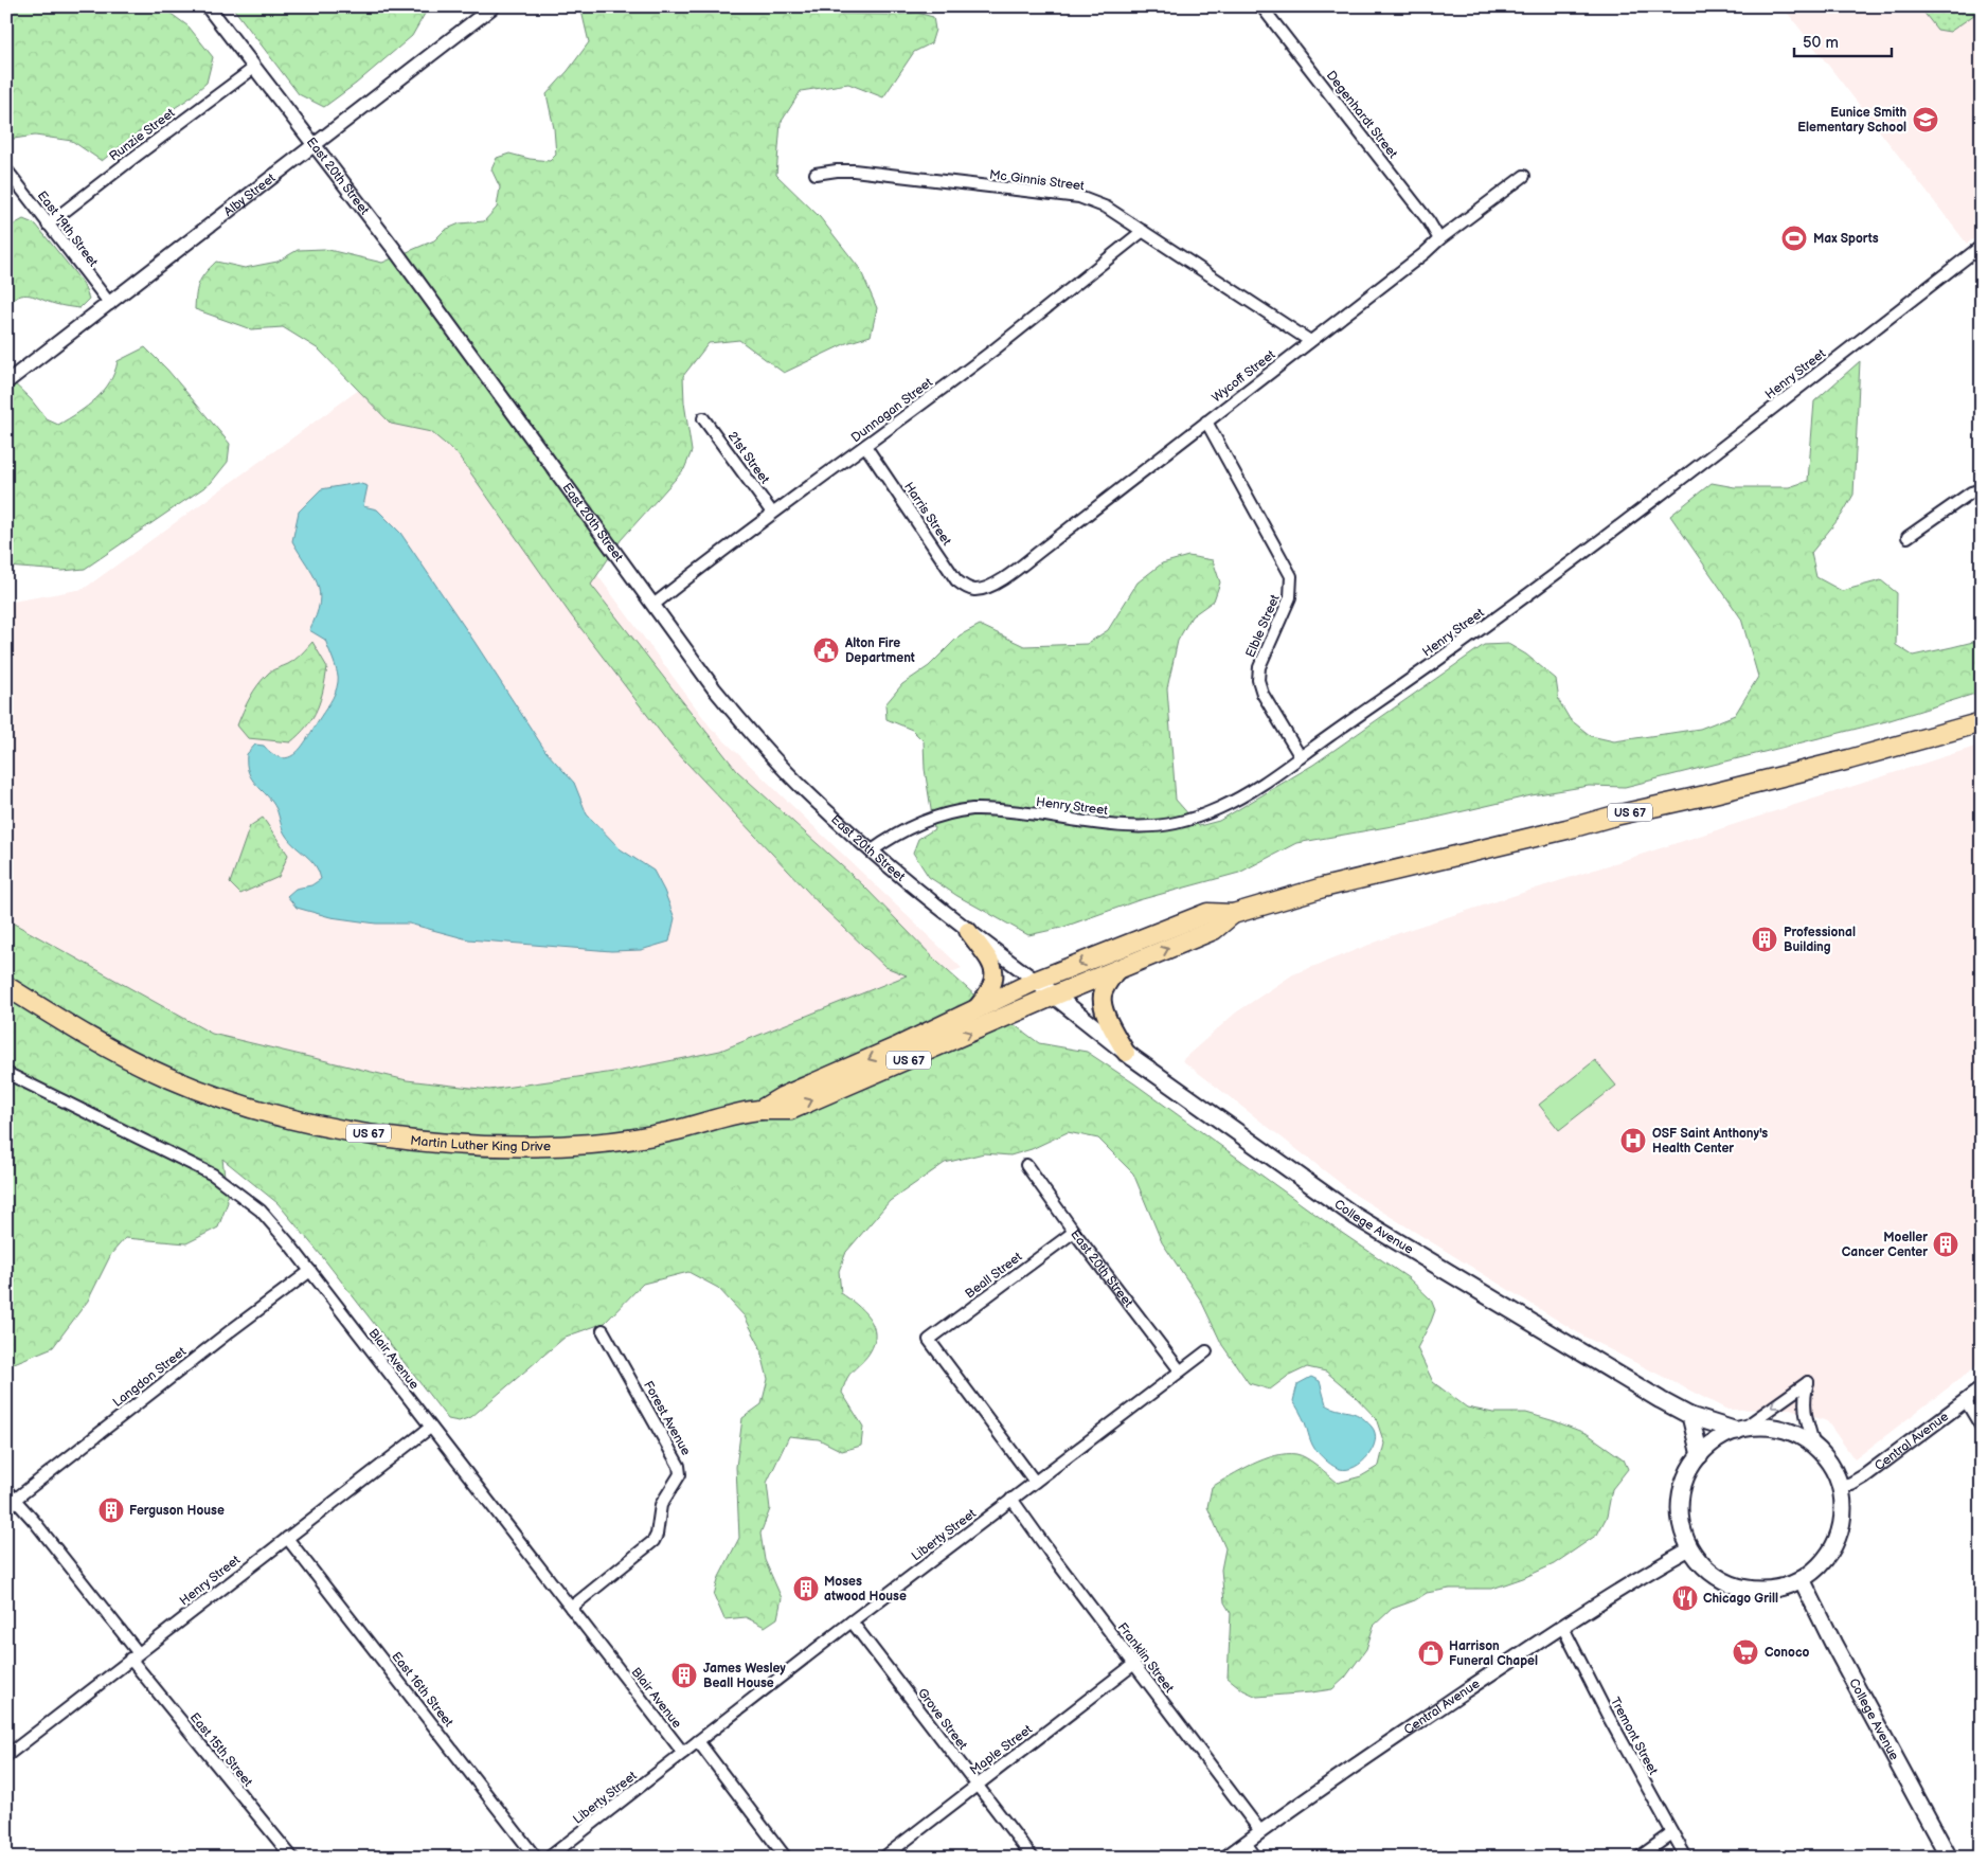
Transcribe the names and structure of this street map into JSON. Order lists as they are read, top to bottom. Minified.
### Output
{"streets":{"highway":["US 67","Martin Luther King Drive"],"main road":["College Avenue"],"street":["Degenhardt Street","Runzie Street","East 20th Street","Mc Ginnis Street","Alby Street","East 19th Street","Henry Street","Wycoff Street","Dunnagan Street","21st Street","Harris Street","Elble Street","Beall Street","Blair Avenue","Langdon Street","Forest Avenue","Central Avenue","Liberty Street","Franklin Street","East 16th Street","Grove Street","Tremont Street","East 15th Street","Maple Street"]},"crossings":[["Degenhardt Street","Wycoff Street"],["Runzie Street","East 20th Street"],["Runzie Street","East 19th Street"],["East 20th Street","Alby Street"],["East 20th Street","Henry Street"],["East 20th Street","Dunnagan Street"],["East 20th Street","US 67"],["East 20th Street","College Avenue"],["East 20th Street","Beall Street"],["East 20th Street","Liberty Street"],["Mc Ginnis Street","Wycoff Street"],["Mc Ginnis Street","Dunnagan Street"],["Alby Street","East 19th Street"],["Henry Street","Elble Street"],["Henry Street","Blair Avenue"],["Henry Street","East 16th Street"],["Henry Street","East 15th Street"],["Wycoff Street","Harris Street"],["Wycoff Street","Elble Street"],["Dunnagan Street","21st Street"],["Dunnagan Street","Harris Street"],["US 67","Martin Luther King Drive"],["US 67","College Avenue"],["College Avenue","Central Avenue"],["Beall Street","Liberty Street"],["Blair Avenue","Langdon Street"],["Blair Avenue","Forest Avenue"],["Blair Avenue","Liberty Street"],["Langdon Street","East 15th Street"],["Central Avenue","Franklin Street"],["Central Avenue","Tremont Street"],["Liberty Street","Franklin Street"],["Liberty Street","Grove Street"],["Franklin Street","Maple Street"],["Grove Street","Maple Street"]],"places":{"school or university":["Eunice Smith Elementary School"],"sports":["Max Sports"],"public building":["Alton Fire Department"],"building":["Professional Building","Moeller Cancer Center","Ferguson House","Moses atwood House","James Wesley Beall House"],"hospital":["OSF Saint Anthony's Health Center"],"restaurant":["Chicago Grill"],"supermarket":["Conoco"],"shop":["Harrison Funeral Chapel"]},"scale_bar":"50 m"}
